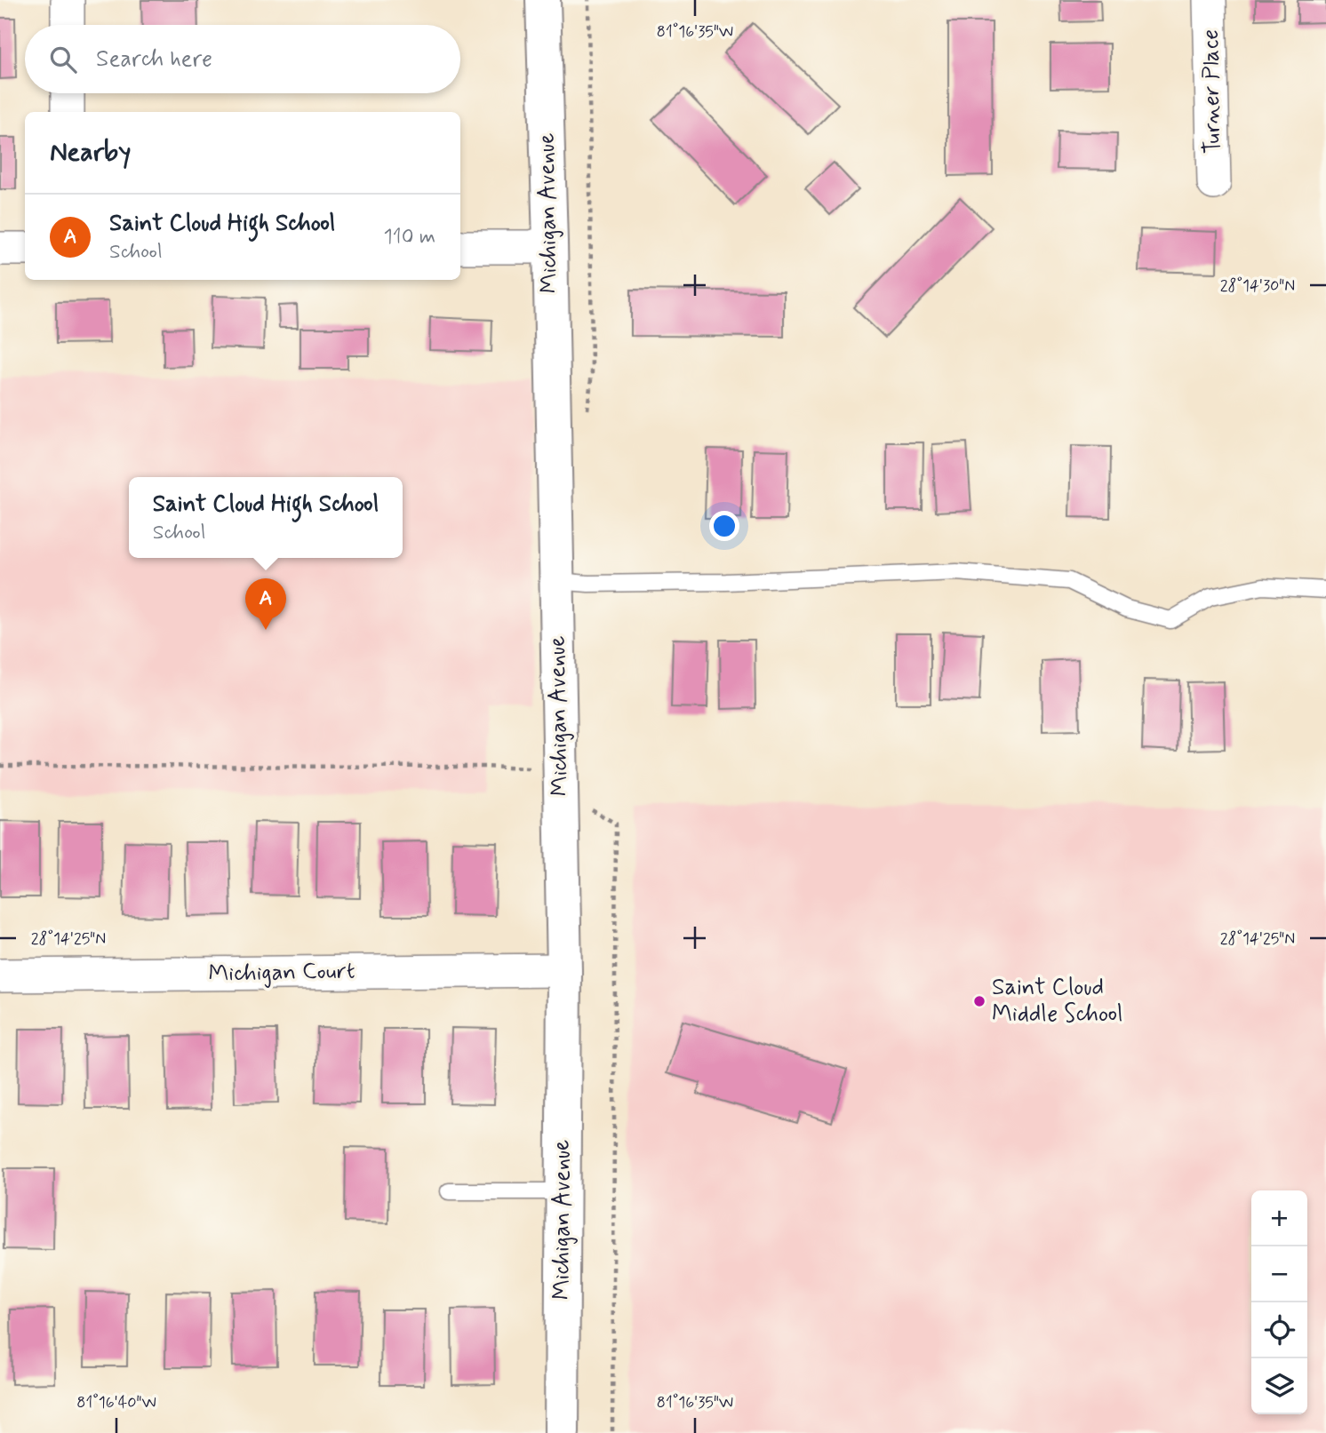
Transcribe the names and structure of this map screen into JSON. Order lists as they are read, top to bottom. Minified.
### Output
{"streets":{"street":["Turner Place","Michigan Avenue","Michigan Court"]},"crossings":[["Michigan Avenue","Michigan Court"]],"places":["Saint Cloud Middle School"],"page":{"search":"Search here","heading":"Nearby","list":[{"mark":"A","name":"Saint Cloud High School","note":"School","value":"110 m"}],"popup":["Saint Cloud High School","School"],"pins":"A","map_buttons":["+","−"]},"coordinates":["81°16'35\"W","28°14'30\"N","28°14'25\"N","81°16'40\"W"]}
